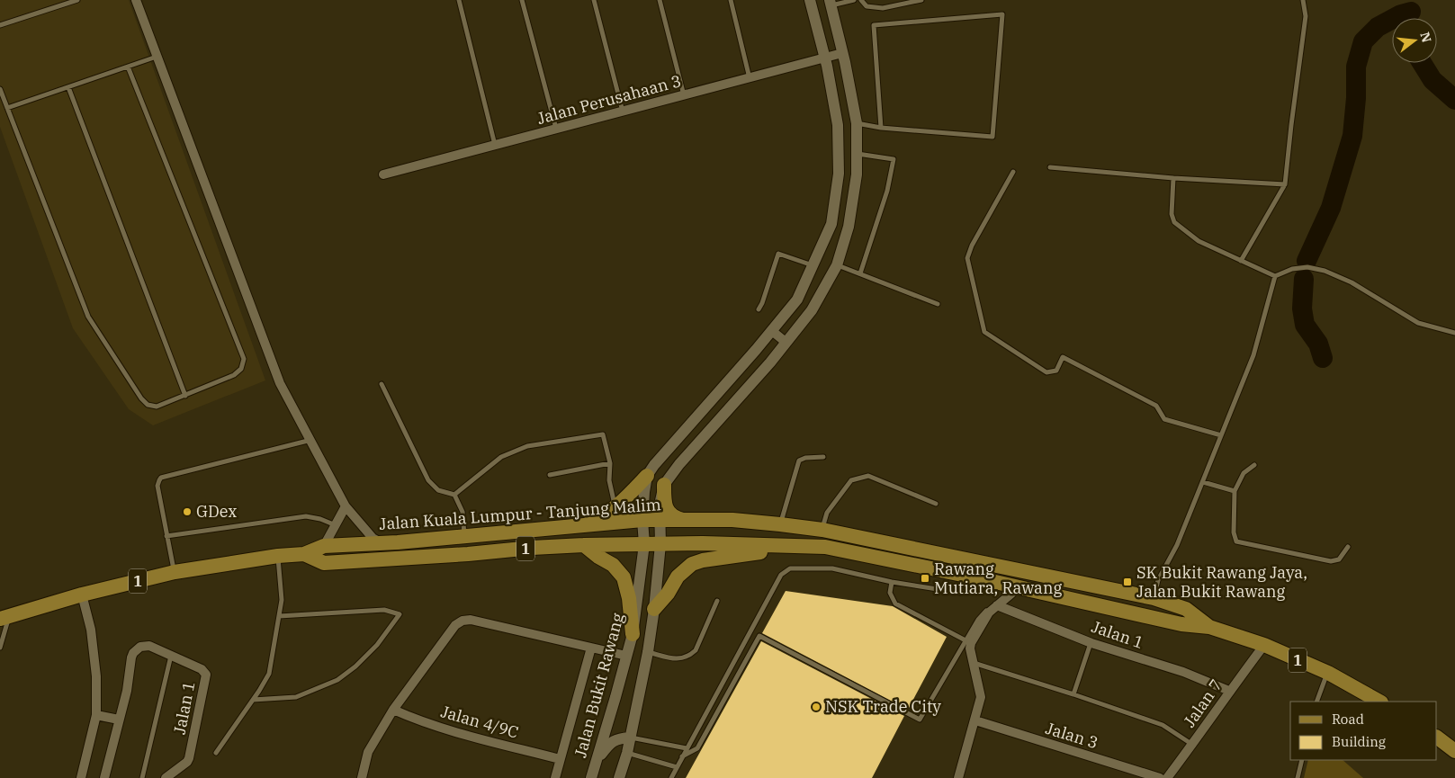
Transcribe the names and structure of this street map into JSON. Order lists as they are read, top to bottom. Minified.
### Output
{"streets":{"main road":["Jalan Kuala Lumpur - Tanjung Malim","1"],"street":["Jalan Perusahaan 3","Jalan 1","Jalan Bukit Rawang","Jalan 7","Jalan 4/9C","Jalan 3"]},"crossings":[["Jalan Kuala Lumpur - Tanjung Malim","Jalan Bukit Rawang"],["Jalan Kuala Lumpur - Tanjung Malim","Jalan 7"],["Jalan 1","Jalan 7"]],"places":{"other":["GDex","NSK Trade City"],"transit":["Rawang Mutiara, Rawang","SK Bukit Rawang Jaya, Jalan Bukit Rawang"]},"legend":["Road","Building"],"north":"right"}
